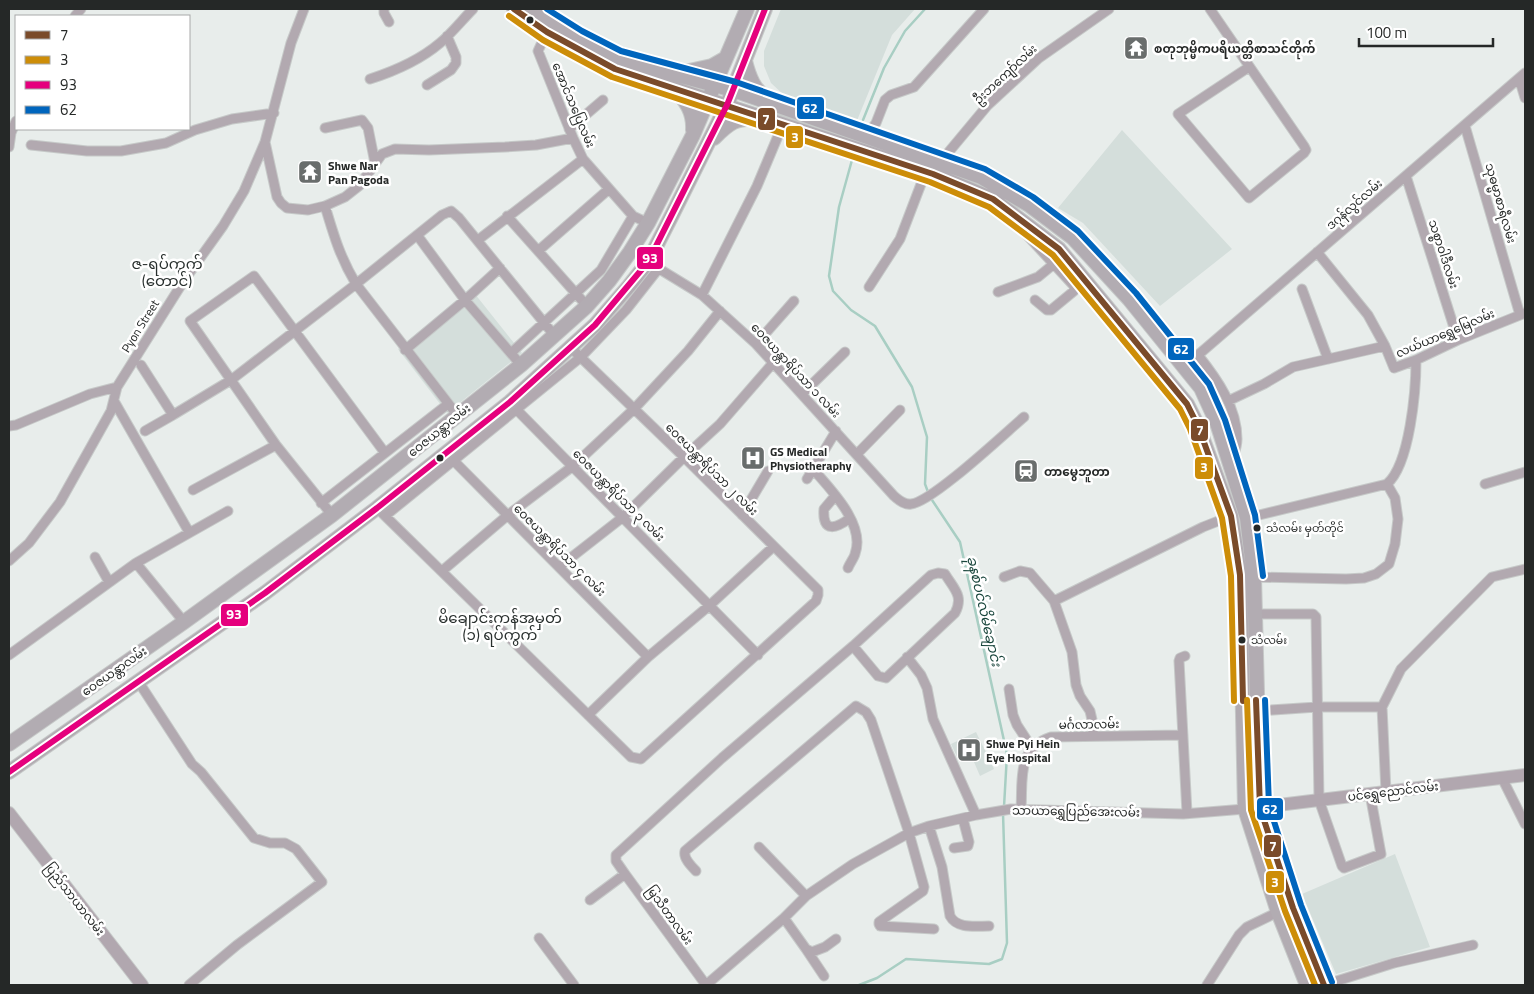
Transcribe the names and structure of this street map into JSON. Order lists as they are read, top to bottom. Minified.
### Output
{"streets":{"main road":["ဝေဇယန္တာလမ်း"],"street":["ဦးဘကျော်လမ်း","အောင်သပြေလမ်း","သုဓမ္မာစာရီလမ်း","ဒဂုန်လွင်လမ်း","သစ္စာဝါဒီလမ်း","Pyon Street","လယ်ယာရွှေမြေလမ်း","ဝေဇယန္တာရိပ်သာ ၁ လမ်း","ဝေဇယန္တာရိပ်သာ ၂ လမ်း","ဝေဇယန္တာရိပ်သာ ၃ လမ်း","ဝေဇယန္တာရိပ်သာ ၄ လမ်း","မင်္ဂလာလမ်း","ပင်ရွှေညောင်လမ်း","သာယာရွှေပြည်အေးလမ်း","ပြည်သာယာလမ်း","မြသီတာလမ်း"]},"crossings":[["အောင်သပြေလမ်း","ဝေဇယန္တာလမ်း"],["သုဓမ္မာစာရီလမ်း","ဒဂုန်လွင်လမ်း"],["သုဓမ္မာစာရီလမ်း","လယ်ယာရွှေမြေလမ်း"],["ဒဂုန်လွင်လမ်း","သစ္စာဝါဒီလမ်း"],["ဒဂုန်လွင်လမ်း","လယ်ယာရွှေမြေလမ်း"],["သစ္စာဝါဒီလမ်း","လယ်ယာရွှေမြေလမ်း"],["ဝေဇယန္တာရိပ်သာ ၁ လမ်း","ဝေဇယန္တာလမ်း"],["ဝေဇယန္တာလမ်း","ဝေဇယန္တာရိပ်သာ ၂ လမ်း"],["ဝေဇယန္တာလမ်း","ဝေဇယန္တာရိပ်သာ ၃ လမ်း"],["ဝေဇယန္တာလမ်း","ဝေဇယန္တာရိပ်သာ ၄ လမ်း"],["ဝေဇယန္တာရိပ်သာ ၂ လမ်း","ဝေဇယန္တာရိပ်သာ ၃ လမ်း"],["ပင်ရွှေညောင်လမ်း","သာယာရွှေပြည်အေးလမ်း"],["သာယာရွှေပြည်အေးလမ်း","မြသီတာလမ်း"]],"districts":["ဇ-ရပ်ကွက် (တောင်)","မိချောင်းကန်အမှတ် (၁) ရပ်ကွက်"],"water":["ခုနစ်ပင်လိမ်ချောင်း"],"places":{"temple":["စတုဘုမ္မိကပရိယတ္တိစာသင်တိုက်","Shwe Nar Pan Pagoda"],"hospital":["GS Medical Physiotheraphy","Shwe Pyi Hein Eye Hospital"],"station":["တာမွေဘူတာ"],"other":["သံလမ်း မှတ်တိုင်","သံလမ်း"]},"lines":["transit line 7","transit line 93","transit line 62","transit line 3"],"legend":["7","3","93","62"],"scale_bar":"100 m"}
